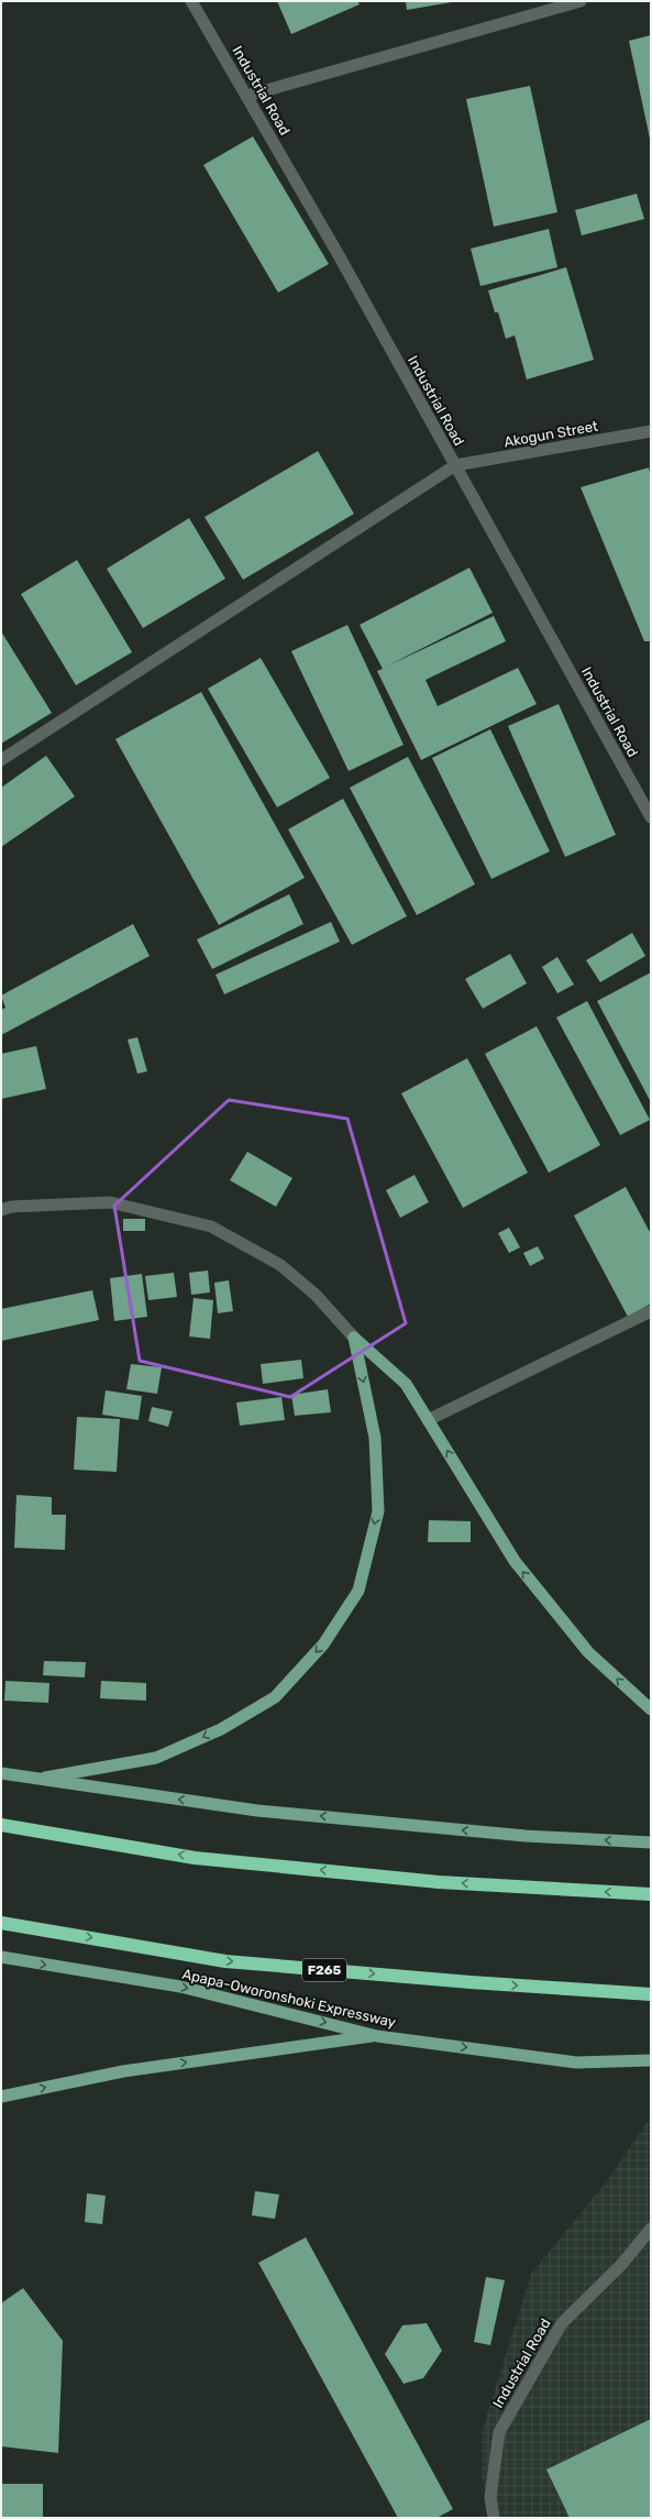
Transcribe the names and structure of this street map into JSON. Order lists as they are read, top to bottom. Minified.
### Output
{"streets":{"highway":["F265","Apapa-Oworonshoki Expressway"],"street":["Industrial Road","Akogun Street"]},"crossings":[["Industrial Road","Akogun Street"]]}
